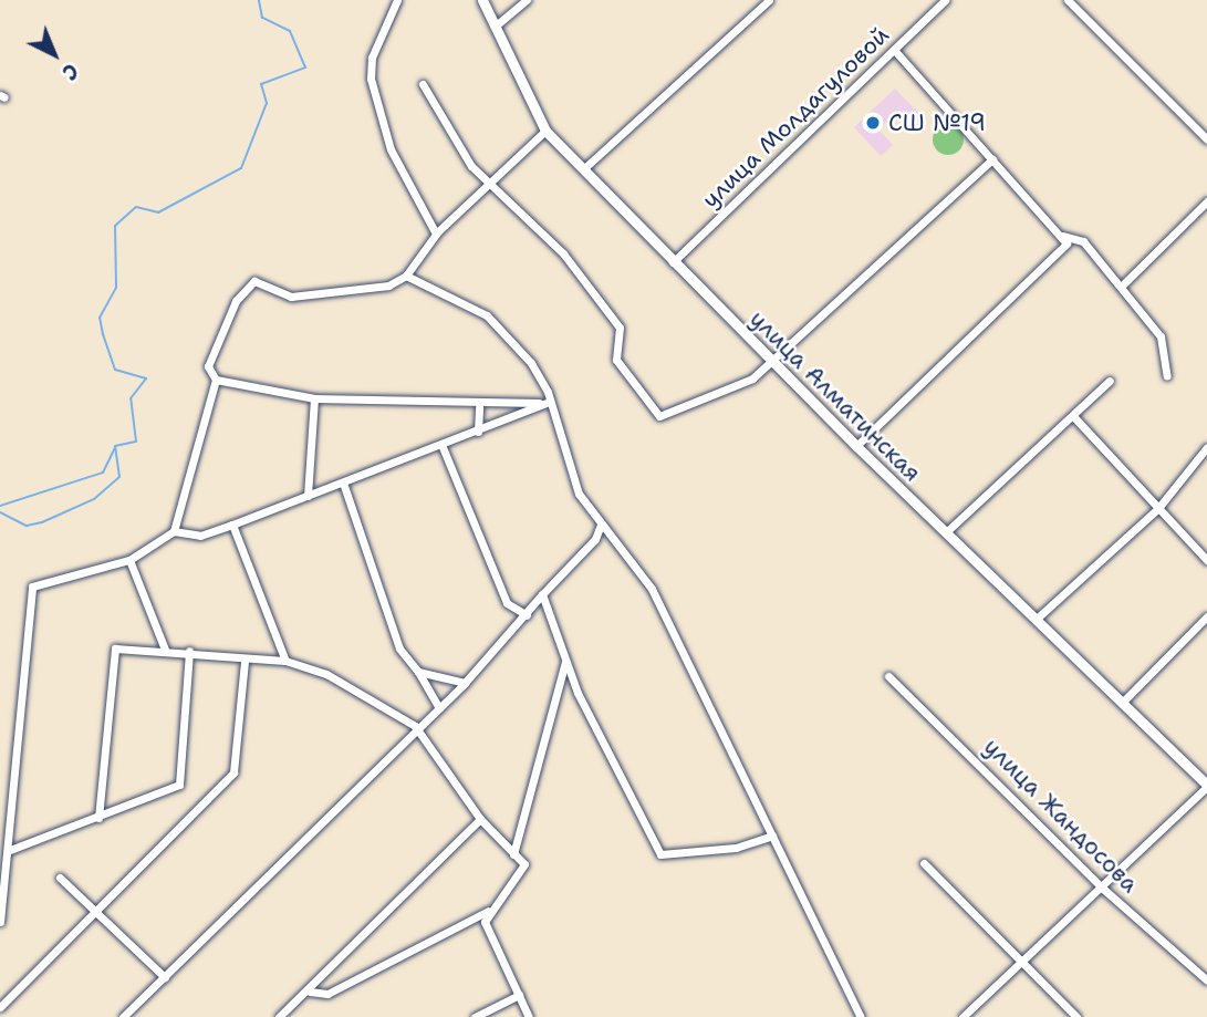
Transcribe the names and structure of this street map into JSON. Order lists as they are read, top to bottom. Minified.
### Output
{"streets":{"street":["улица Молдагуловой","улица Алматинская","улица Жандосова"]},"crossings":[["улица Молдагуловой","улица Алматинская"]],"places":["СШ №19"],"north":"bottom right"}
